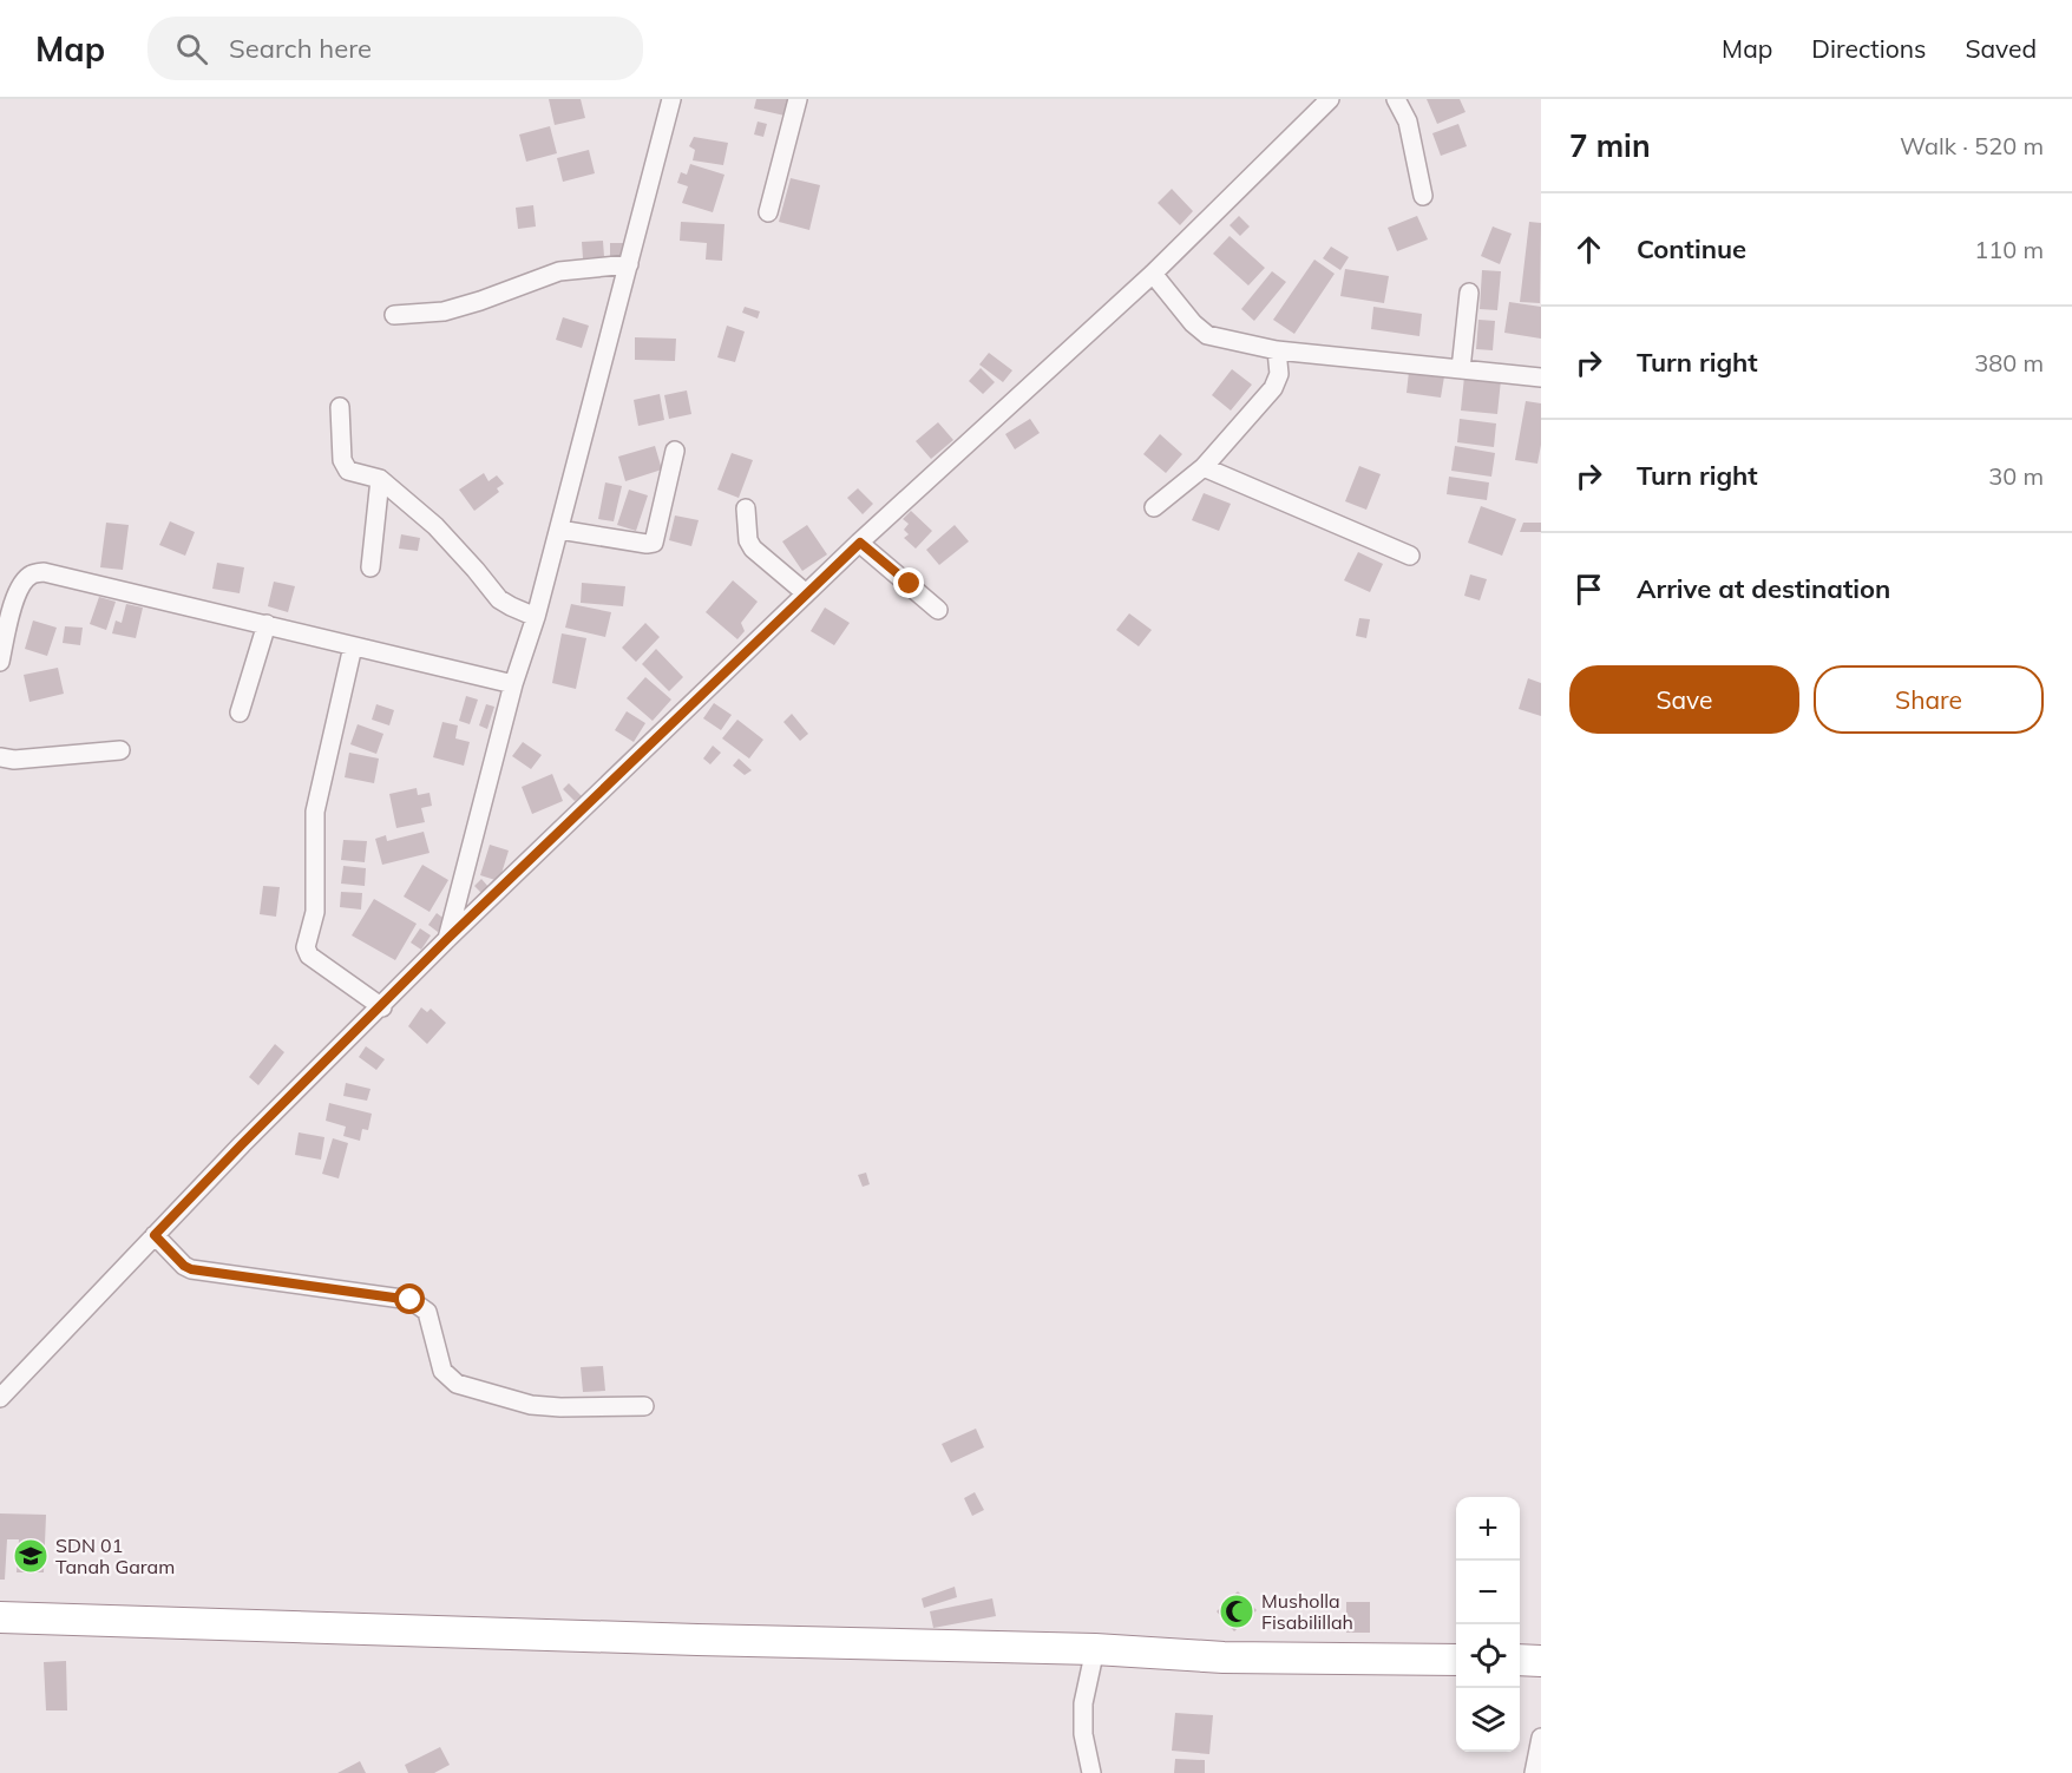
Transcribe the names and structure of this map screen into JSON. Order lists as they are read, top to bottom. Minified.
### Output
{"places":{"school or university":["SDN 01 Tanah Garam"],"mosque":["Musholla Fisabilillah"]},"page":{"header":"Map","search":"Search here","nav":["Map","Directions","Saved"],"heading":["7 min","Walk · 520 m"],"list":[["Continue","110 m"],["Turn right","380 m"],["Turn right","30 m"],"Arrive at destination"],"buttons":["Save","Share"],"map_buttons":["+","−"]}}
